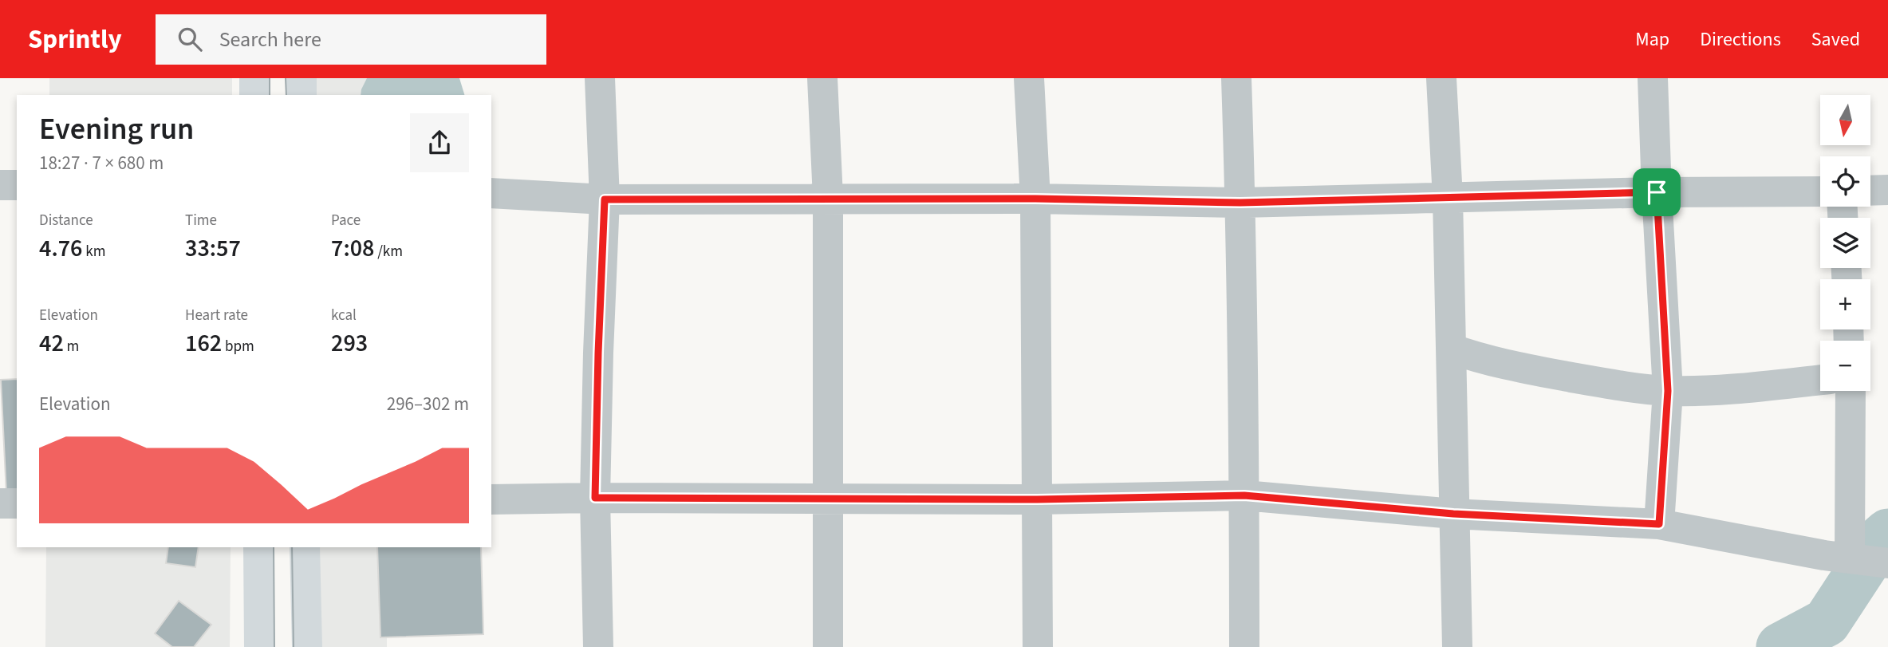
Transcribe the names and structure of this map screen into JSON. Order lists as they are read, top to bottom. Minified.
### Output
{"north":"bottom","page":{"header":"Sprintly","search":"Search here","nav":["Map","Directions","Saved"],"map_buttons":["+","−"],"heading":["Evening run","18:27 · 7 × 680 m"],"stats":[["Distance","4.76 km"],["Time","33:57"],["Pace","7:08 /km"],["Elevation","42 m"],["Heart rate","162 bpm"],["kcal","293"]],"chart":["Elevation","296–302 m"]}}
